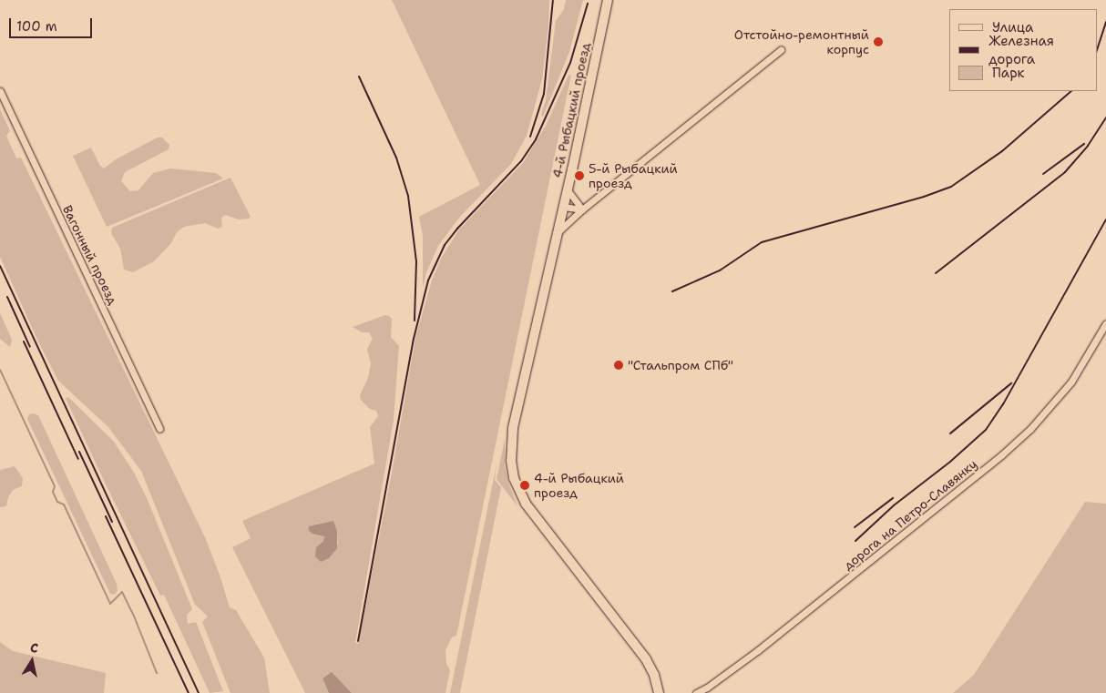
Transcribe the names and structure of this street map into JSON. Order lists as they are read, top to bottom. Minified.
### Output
{"streets":{"street":["4-й Рыбацкий проезд","Вагонный проезд","дорога на Петро-Славянку"]},"places":["Отстойно-ремонтный корпус","5-й Рыбацкий проезд","\"Стальпром СПб\"","4-й Рыбацкий проезд"],"legend":["Улица","Железная дорога","Парк"],"scale_bar":"100 m","north":"top"}
